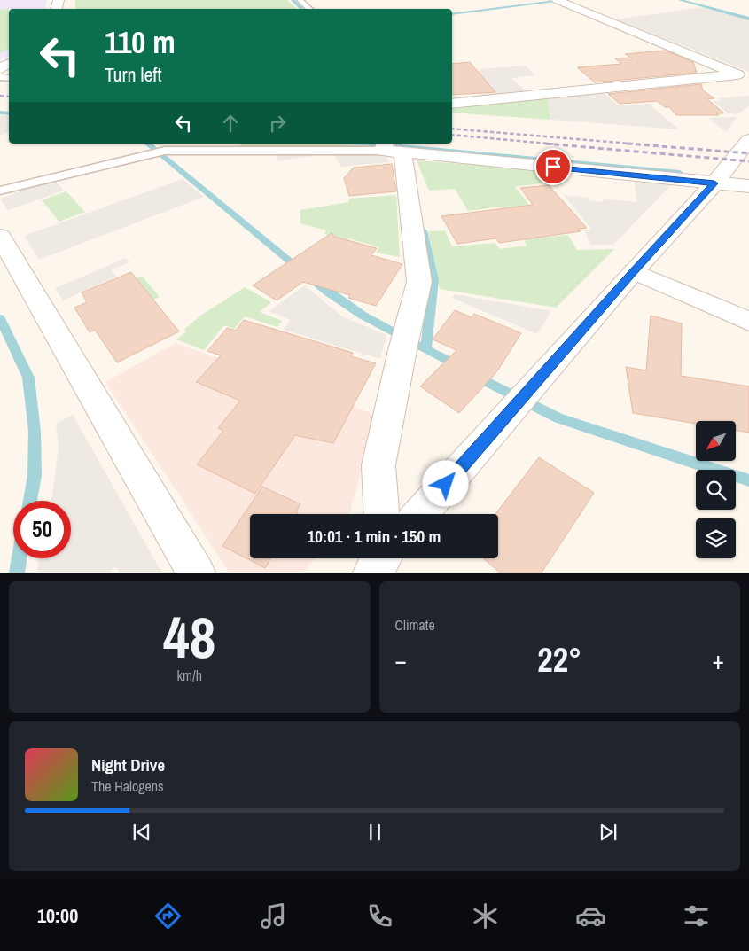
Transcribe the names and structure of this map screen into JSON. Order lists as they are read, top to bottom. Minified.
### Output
{"north":"bottom left","page":{"turn":["110 m","Turn left"],"limit":"50","trip":"10:01 · 1 min · 150 m","tile":[["48","km/h"],"Climate"],"heat":["−","22°","+"],"song":["Night Drive","The Halogens"],"tabs":"10:00"}}
